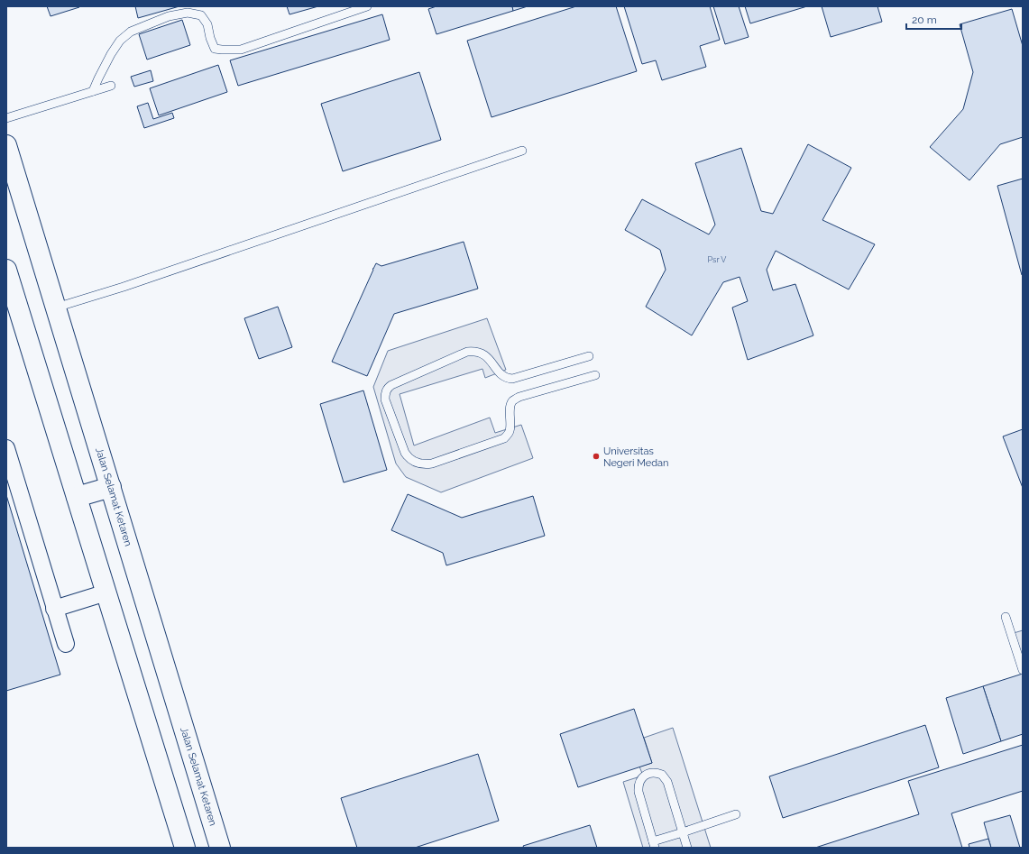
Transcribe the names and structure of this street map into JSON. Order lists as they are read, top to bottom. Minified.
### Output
{"streets":{"street":["Jalan Selamat Ketaren"]},"places":["Universitas Negeri Medan"],"house_numbers":["Psr V"],"scale_bar":"20 m"}
